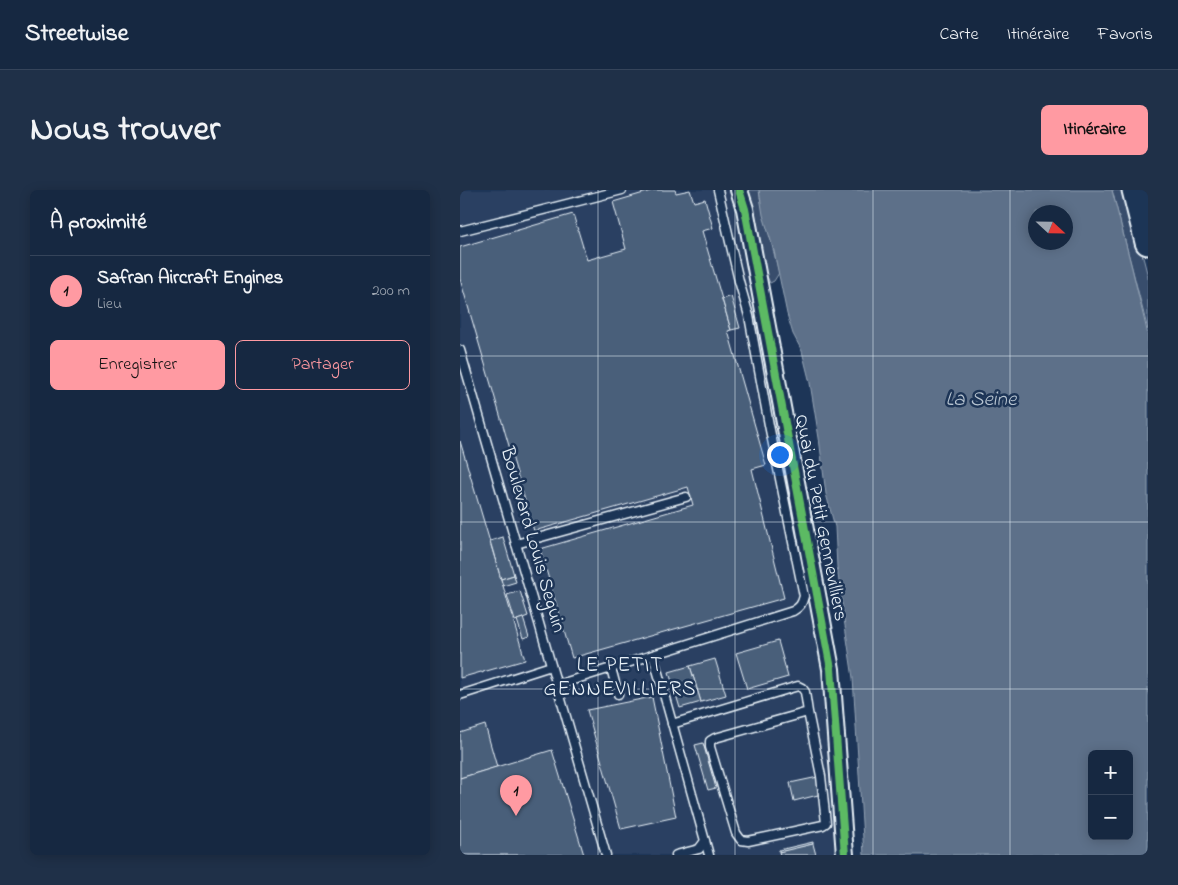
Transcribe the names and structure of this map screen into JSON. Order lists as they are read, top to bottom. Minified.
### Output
{"streets":{"street":["Quai du Petit Gennevilliers"],"lane":["Boulevard Louis Seguin"]},"districts":["LE PETIT GENNEVILLIERS"],"water":["La Seine"],"north":"right","page":{"header":"Streetwise","nav":["Carte","Itinéraire","Favoris"],"title":"Nous trouver","buttons":["Itinéraire",["Enregistrer","Partager"]],"heading":"À proximité","list":[{"mark":"1","name":"Safran Aircraft Engines","note":"Lieu","value":"200 m"}],"map_buttons":["+","−"],"pins":"1"}}
